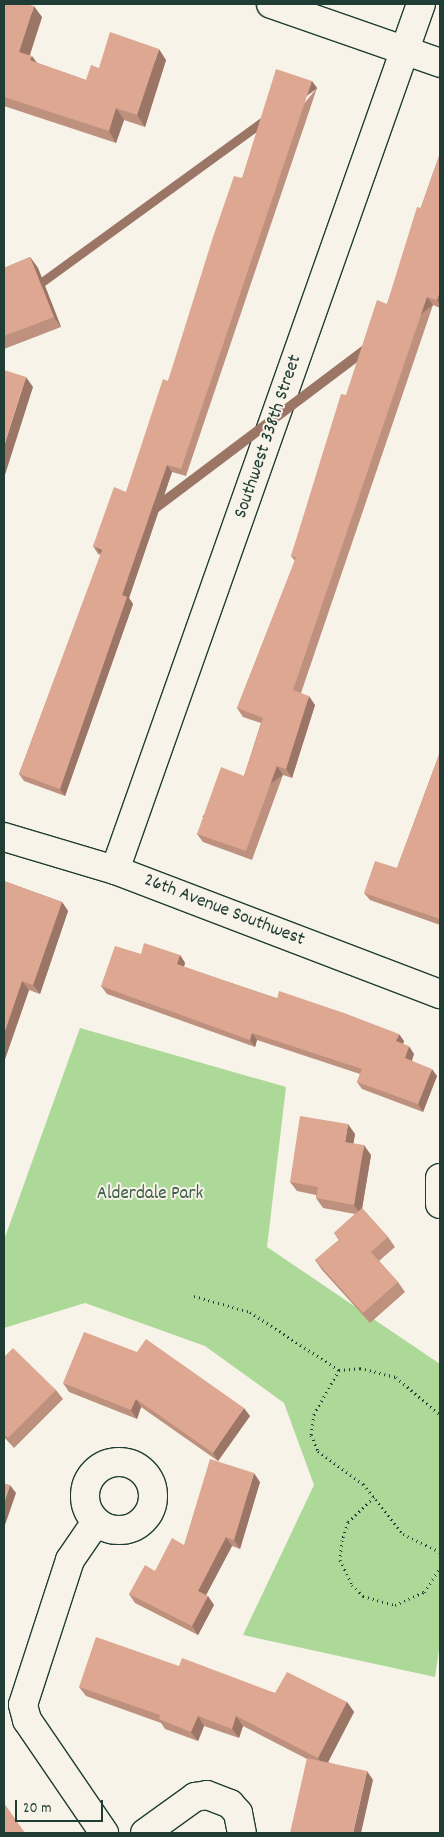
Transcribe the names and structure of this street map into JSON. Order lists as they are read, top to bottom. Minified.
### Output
{"streets":{"street":["Southwest 338th Street","26th Avenue Southwest"]},"crossings":[["Southwest 338th Street","26th Avenue Southwest"]],"parks":["Alderdale Park"],"scale_bar":"20 m"}
